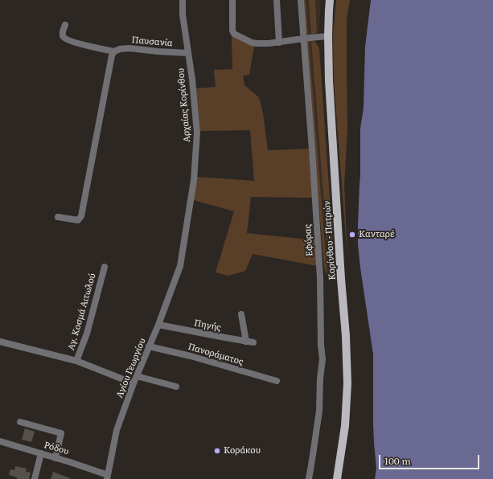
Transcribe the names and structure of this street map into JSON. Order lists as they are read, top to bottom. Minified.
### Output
{"streets":{"main road":["Κορίνθου - Πατρών"],"street":["Παυσανία","Αρχαίας Κορίνθου","Εφύρας","Αγ. Κοσμά Αιτωλού","Πηγής","Πανοράματος","Αγίου Γεωργίου","Ρόδου"]},"crossings":[["Παυσανία","Αρχαίας Κορίνθου"],["Αρχαίας Κορίνθου","Αγίου Γεωργίου"],["Πηγής","Αγίου Γεωργίου"],["Πανοράματος","Αγίου Γεωργίου"],["Αγίου Γεωργίου","Ρόδου"]],"places":["Κανταρέ","Κοράκου"],"scale_bar":"100 m"}
